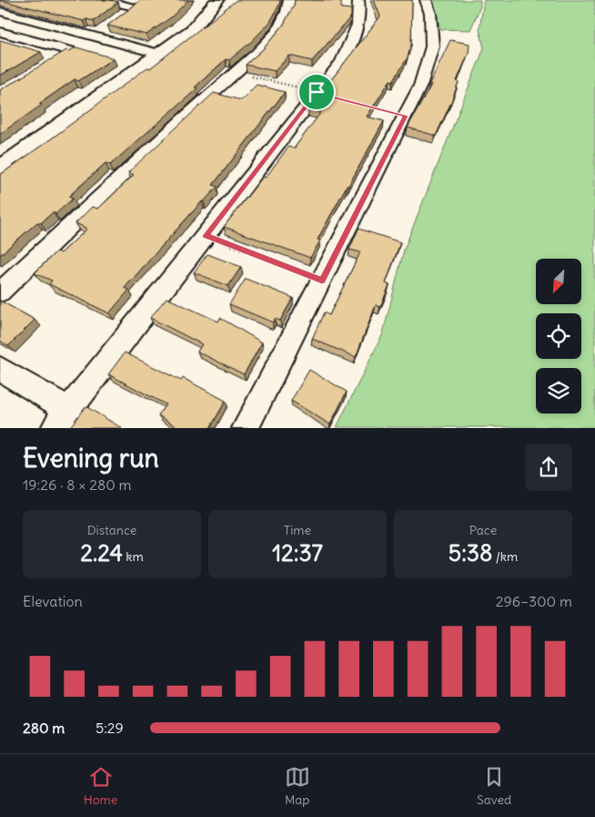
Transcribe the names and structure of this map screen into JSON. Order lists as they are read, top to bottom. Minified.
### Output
{"north":"bottom left","page":{"heading":["Evening run","19:26 · 8 × 280 m"],"stats":[["Distance","2.24 km"],["Time","12:37"],["Pace","5:38 /km"]],"chart":["Elevation","296–300 m"],"list":[{"name":"280 m","note":"5:29"}],"tabs":["Home","Map","Saved"]}}
